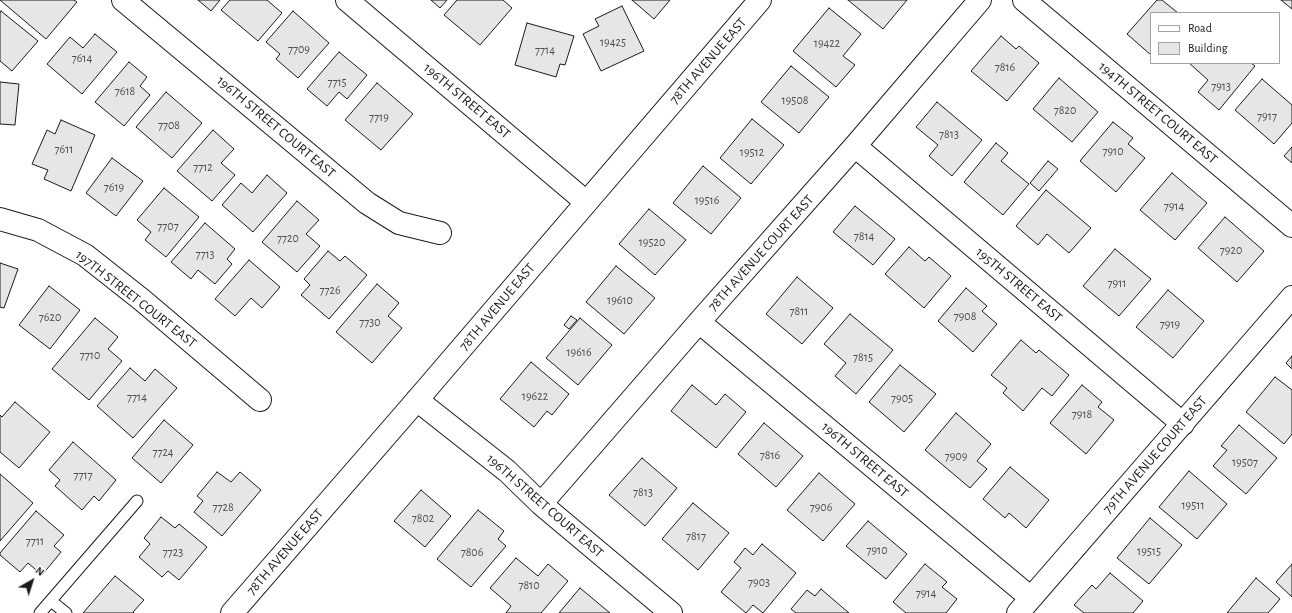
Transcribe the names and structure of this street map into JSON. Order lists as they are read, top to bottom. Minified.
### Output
{"streets":{"street":["78TH AVENUE EAST","196TH STREET EAST","194TH STREET COURT EAST","196TH STREET COURT EAST","78TH AVENUE COURT EAST","195TH STREET EAST","197TH STREET COURT EAST","79TH AVENUE COURT EAST"]},"crossings":[["78TH AVENUE EAST","196TH STREET EAST"],["78TH AVENUE EAST","196TH STREET COURT EAST"],["196TH STREET EAST","78TH AVENUE COURT EAST"],["196TH STREET EAST","79TH AVENUE COURT EAST"],["196TH STREET COURT EAST","78TH AVENUE COURT EAST"],["78TH AVENUE COURT EAST","195TH STREET EAST"],["195TH STREET EAST","79TH AVENUE COURT EAST"]],"house_numbers":["19425","19422","7709","7714","7614","7816","7715","7913","7618","19508","7820","7917","7719","7708","7813","7611","7910","19512","7712","7619","19516","7914","7707","7814","7720","19520","7920","7713","7911","7726","19610","7811","7908","7620","7730","7919","19616","7710","7815","19622","7714","7905","7918","7724","7816","7909","19507","7717","7813","19511","7728","7906","7802","7817","7711","7910","19515","7723","7806","7903","7810","7914"],"legend":["Road","Building"],"north":"top right"}
